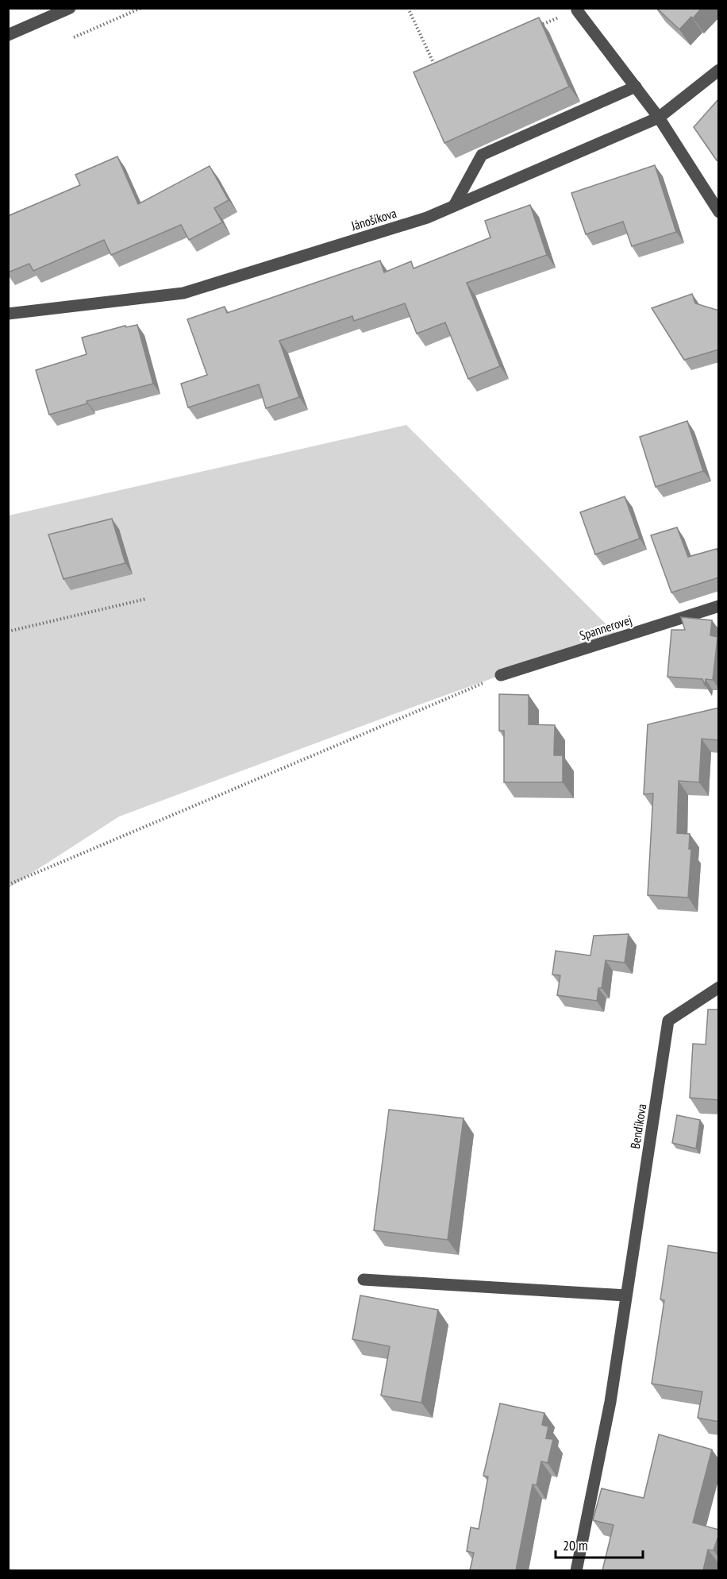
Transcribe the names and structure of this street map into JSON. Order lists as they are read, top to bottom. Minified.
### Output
{"streets":{"street":["Jánošíkova","Spannerovej","Bendíkova"]},"scale_bar":"20 m"}
